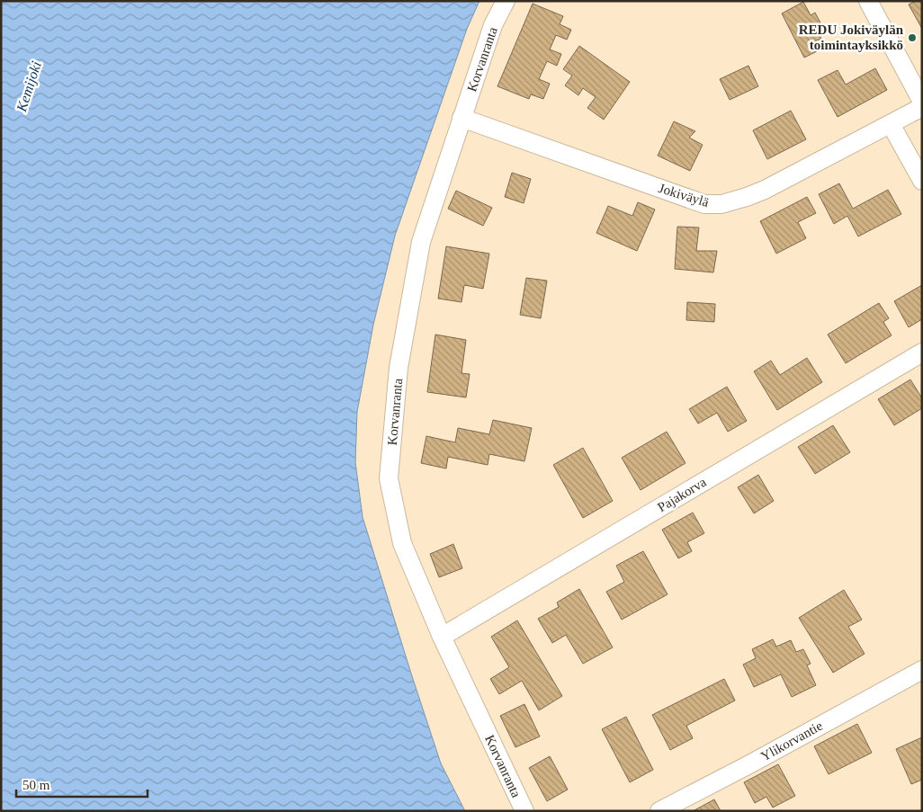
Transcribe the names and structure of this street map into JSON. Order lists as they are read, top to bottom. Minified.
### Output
{"streets":{"street":["Korvanranta","Jokiväylä","Pajakorva","Ylikorvantie"]},"crossings":[["Korvanranta","Jokiväylä"],["Korvanranta","Pajakorva"]],"water":["Kemijoki"],"places":["REDU Jokiväylän toimintayksikkö"],"scale_bar":"50 m"}
